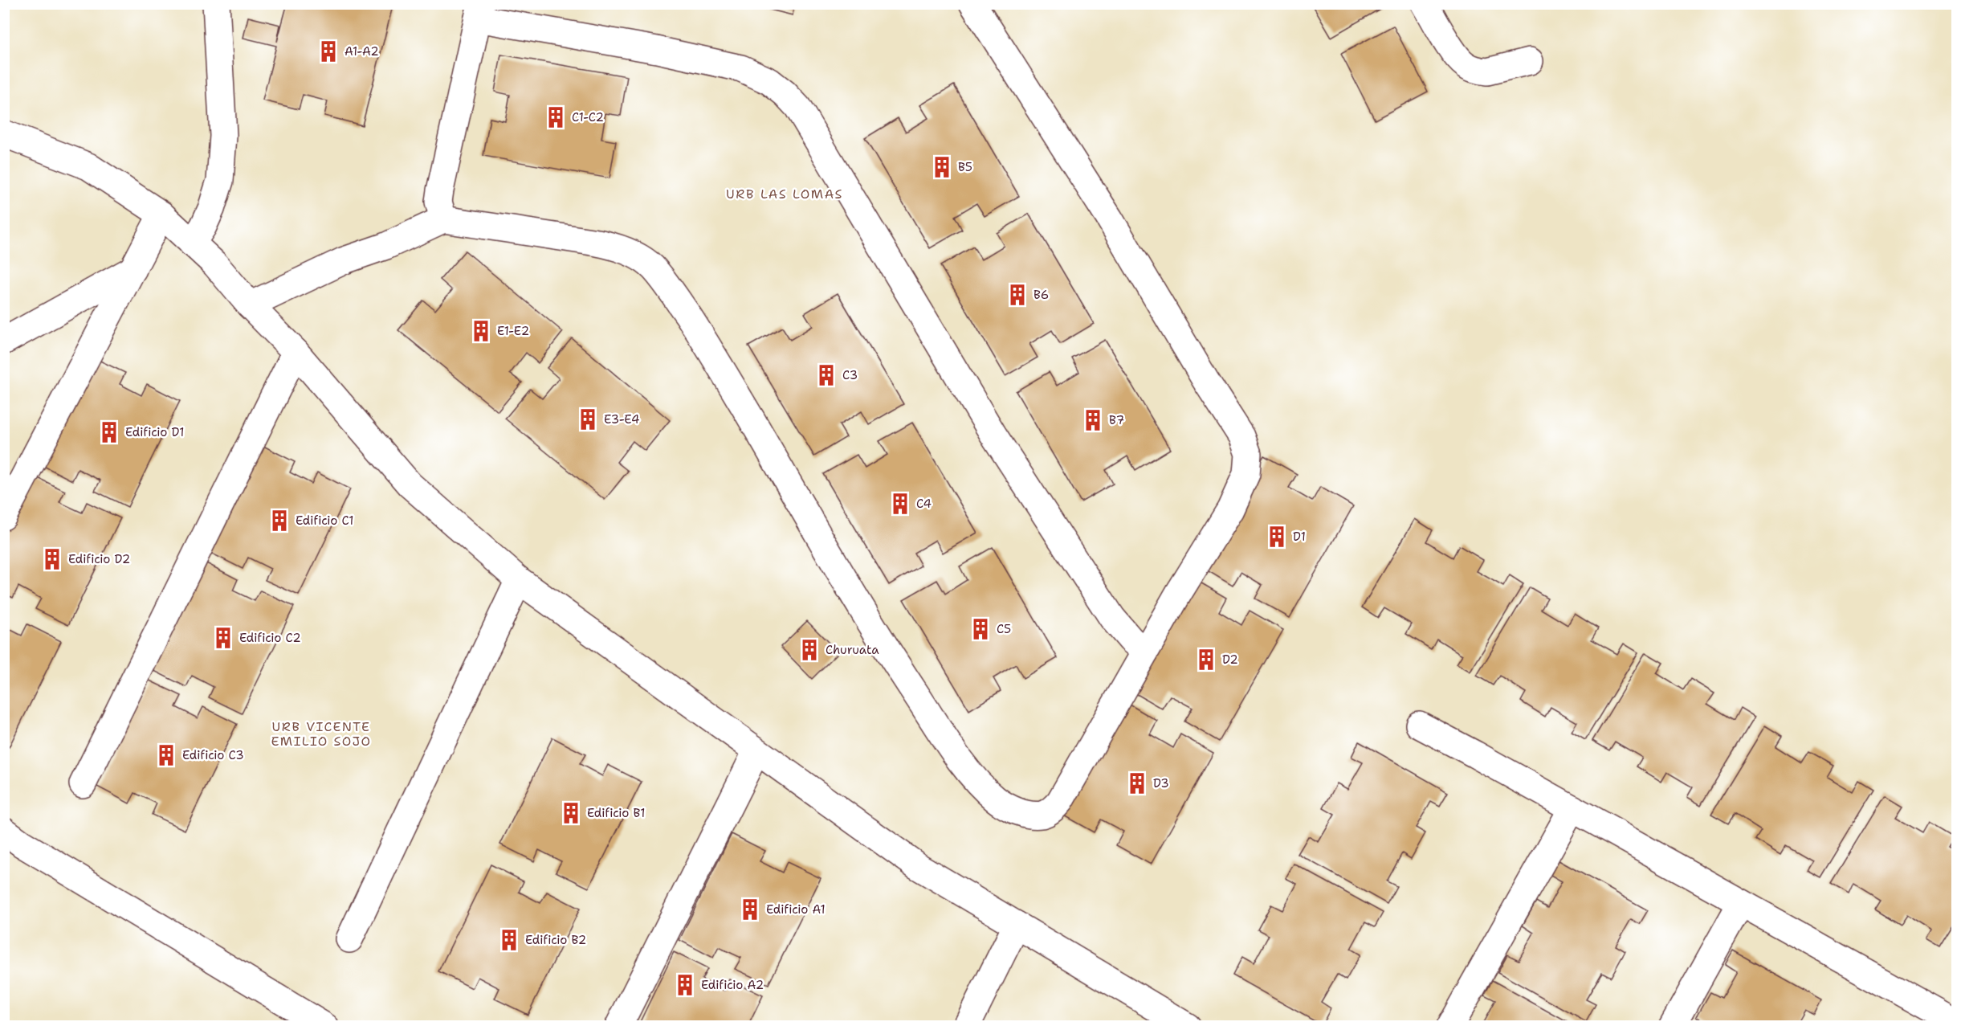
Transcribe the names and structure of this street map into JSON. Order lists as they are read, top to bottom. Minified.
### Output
{"districts":["URB LAS LOMAS","URB VICENTE EMILIO SOJO"],"places":{"building":["A1-A2","C1-C2","B5","B6","E1-E2","C3","E3-E4","B7","Edificio D1","C4","Edificio C1","D1","Edificio D2","C5","Edificio C2","Churuata","D2","Edificio C3","D3","Edificio B1","Edificio A1","Edificio B2","Edificio A2"]}}
